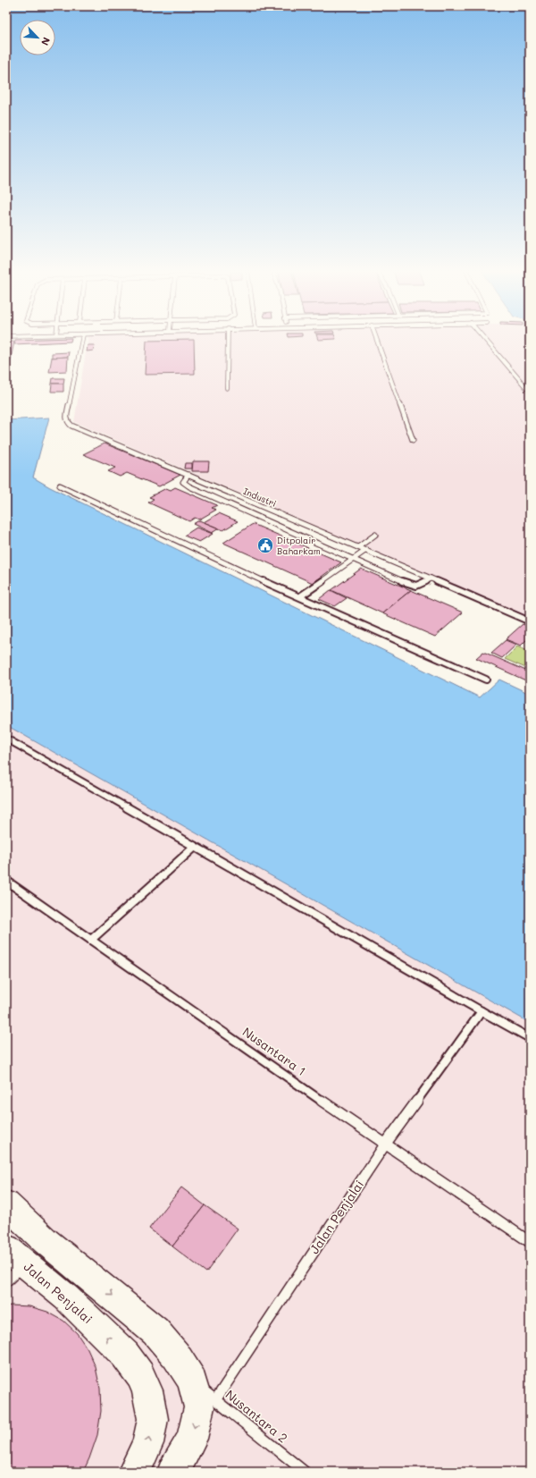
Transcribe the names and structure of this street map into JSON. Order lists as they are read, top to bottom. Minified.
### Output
{"streets":{"street":["Jalan Penjalai"],"lane":["Industri","Nusantara 1","Nusantara 2"]},"crossings":[["Nusantara 1","Jalan Penjalai"],["Jalan Penjalai","Nusantara 2"]],"places":{"public building":["Ditpolair Baharkam"]},"north":"bottom right"}
